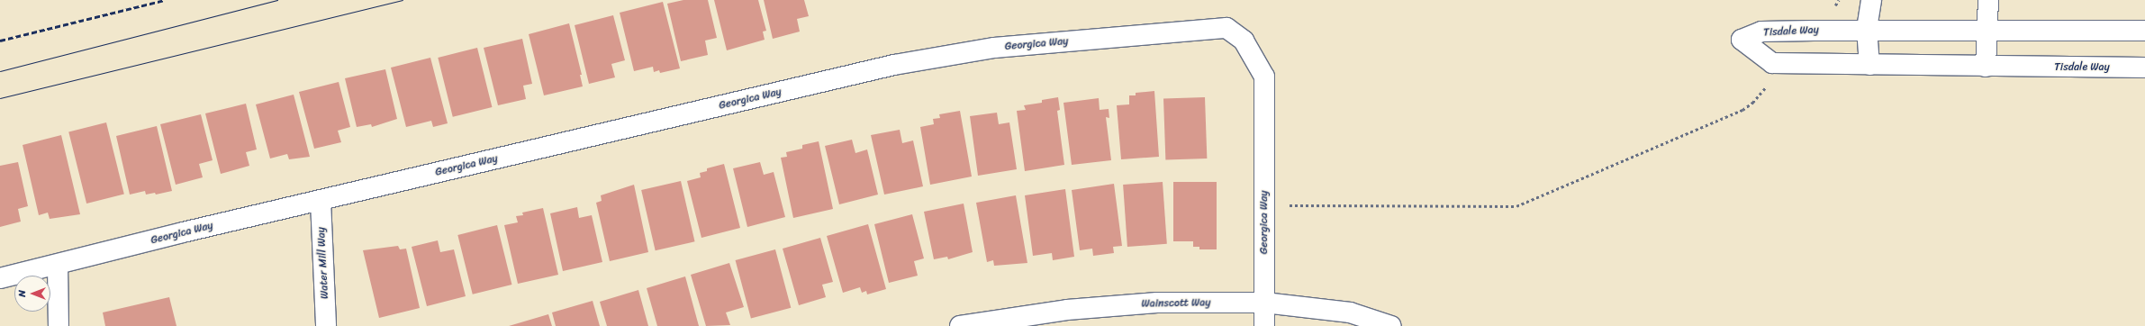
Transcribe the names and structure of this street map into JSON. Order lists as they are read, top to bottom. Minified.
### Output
{"streets":{"street":["Tisdale Way","Georgica Way","Water Mill Way","Wainscott Way"]},"crossings":[["Georgica Way","Water Mill Way"],["Georgica Way","Wainscott Way"]],"north":"left"}
